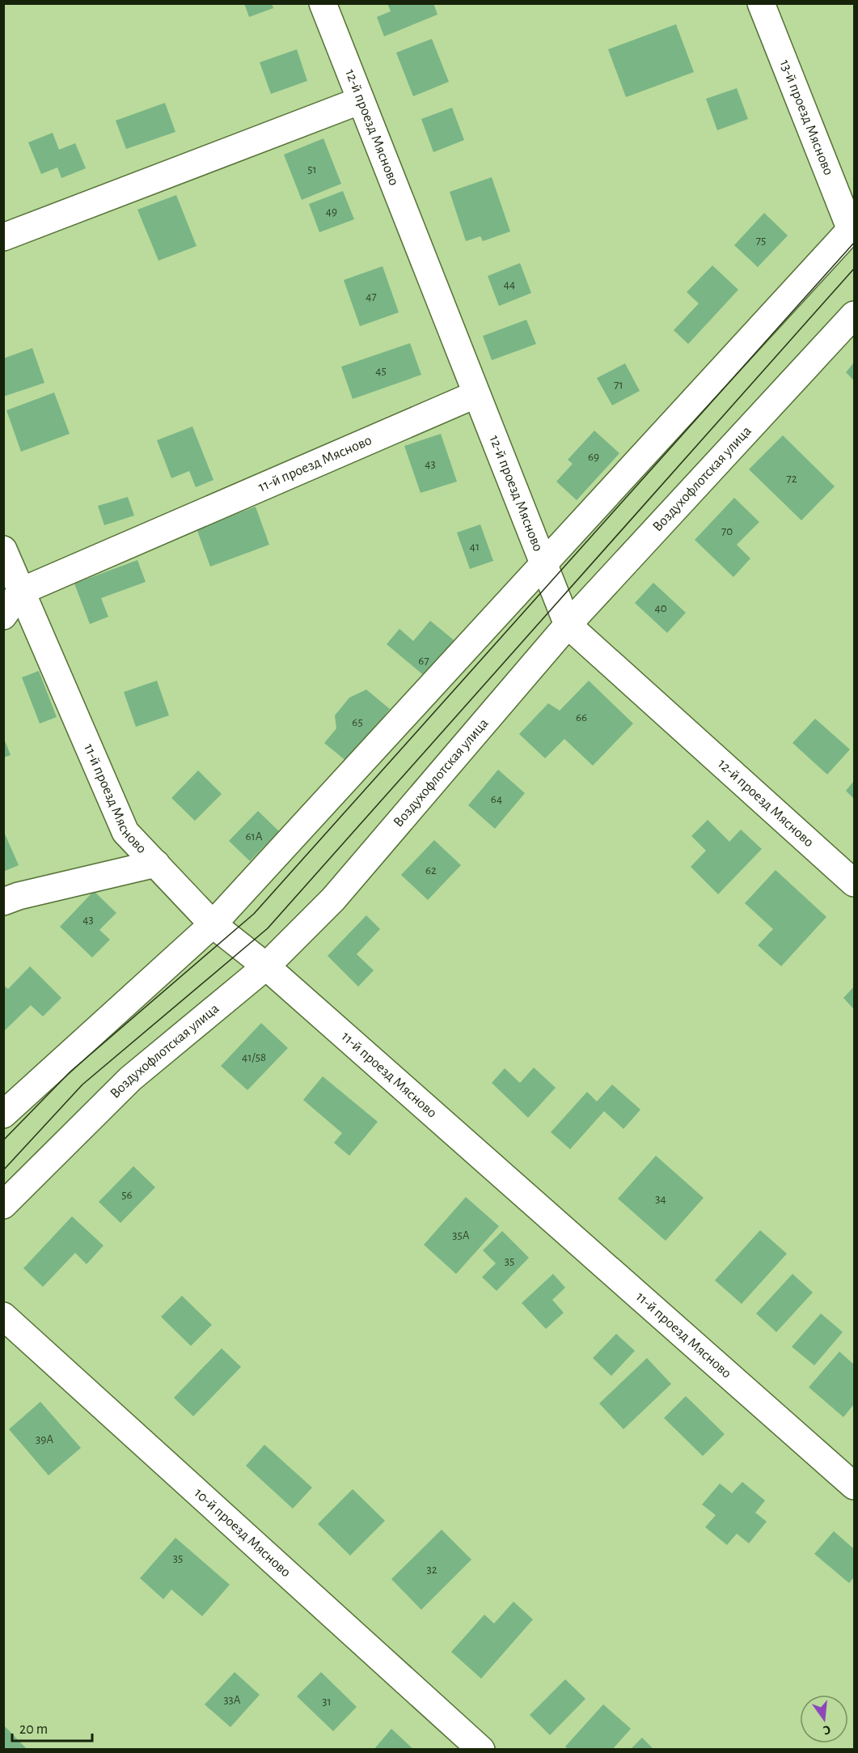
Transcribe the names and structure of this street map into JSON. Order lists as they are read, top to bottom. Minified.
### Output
{"streets":{"street":["13-й проезд Мясново","12-й проезд Мясново","11-й проезд Мясново","Воздухофлотская улица","10-й проезд Мясново"]},"crossings":[["12-й проезд Мясново","11-й проезд Мясново"],["12-й проезд Мясново","Воздухофлотская улица"],["11-й проезд Мясново","Воздухофлотская улица"]],"house_numbers":["51","49","75","44","47","45","71","69","43","72","70","41","40","67","66","65","64","61А","62","43","41/58","56","34","35А","35","39А","35","32","33А","31"],"scale_bar":"20 m","north":"bottom"}
